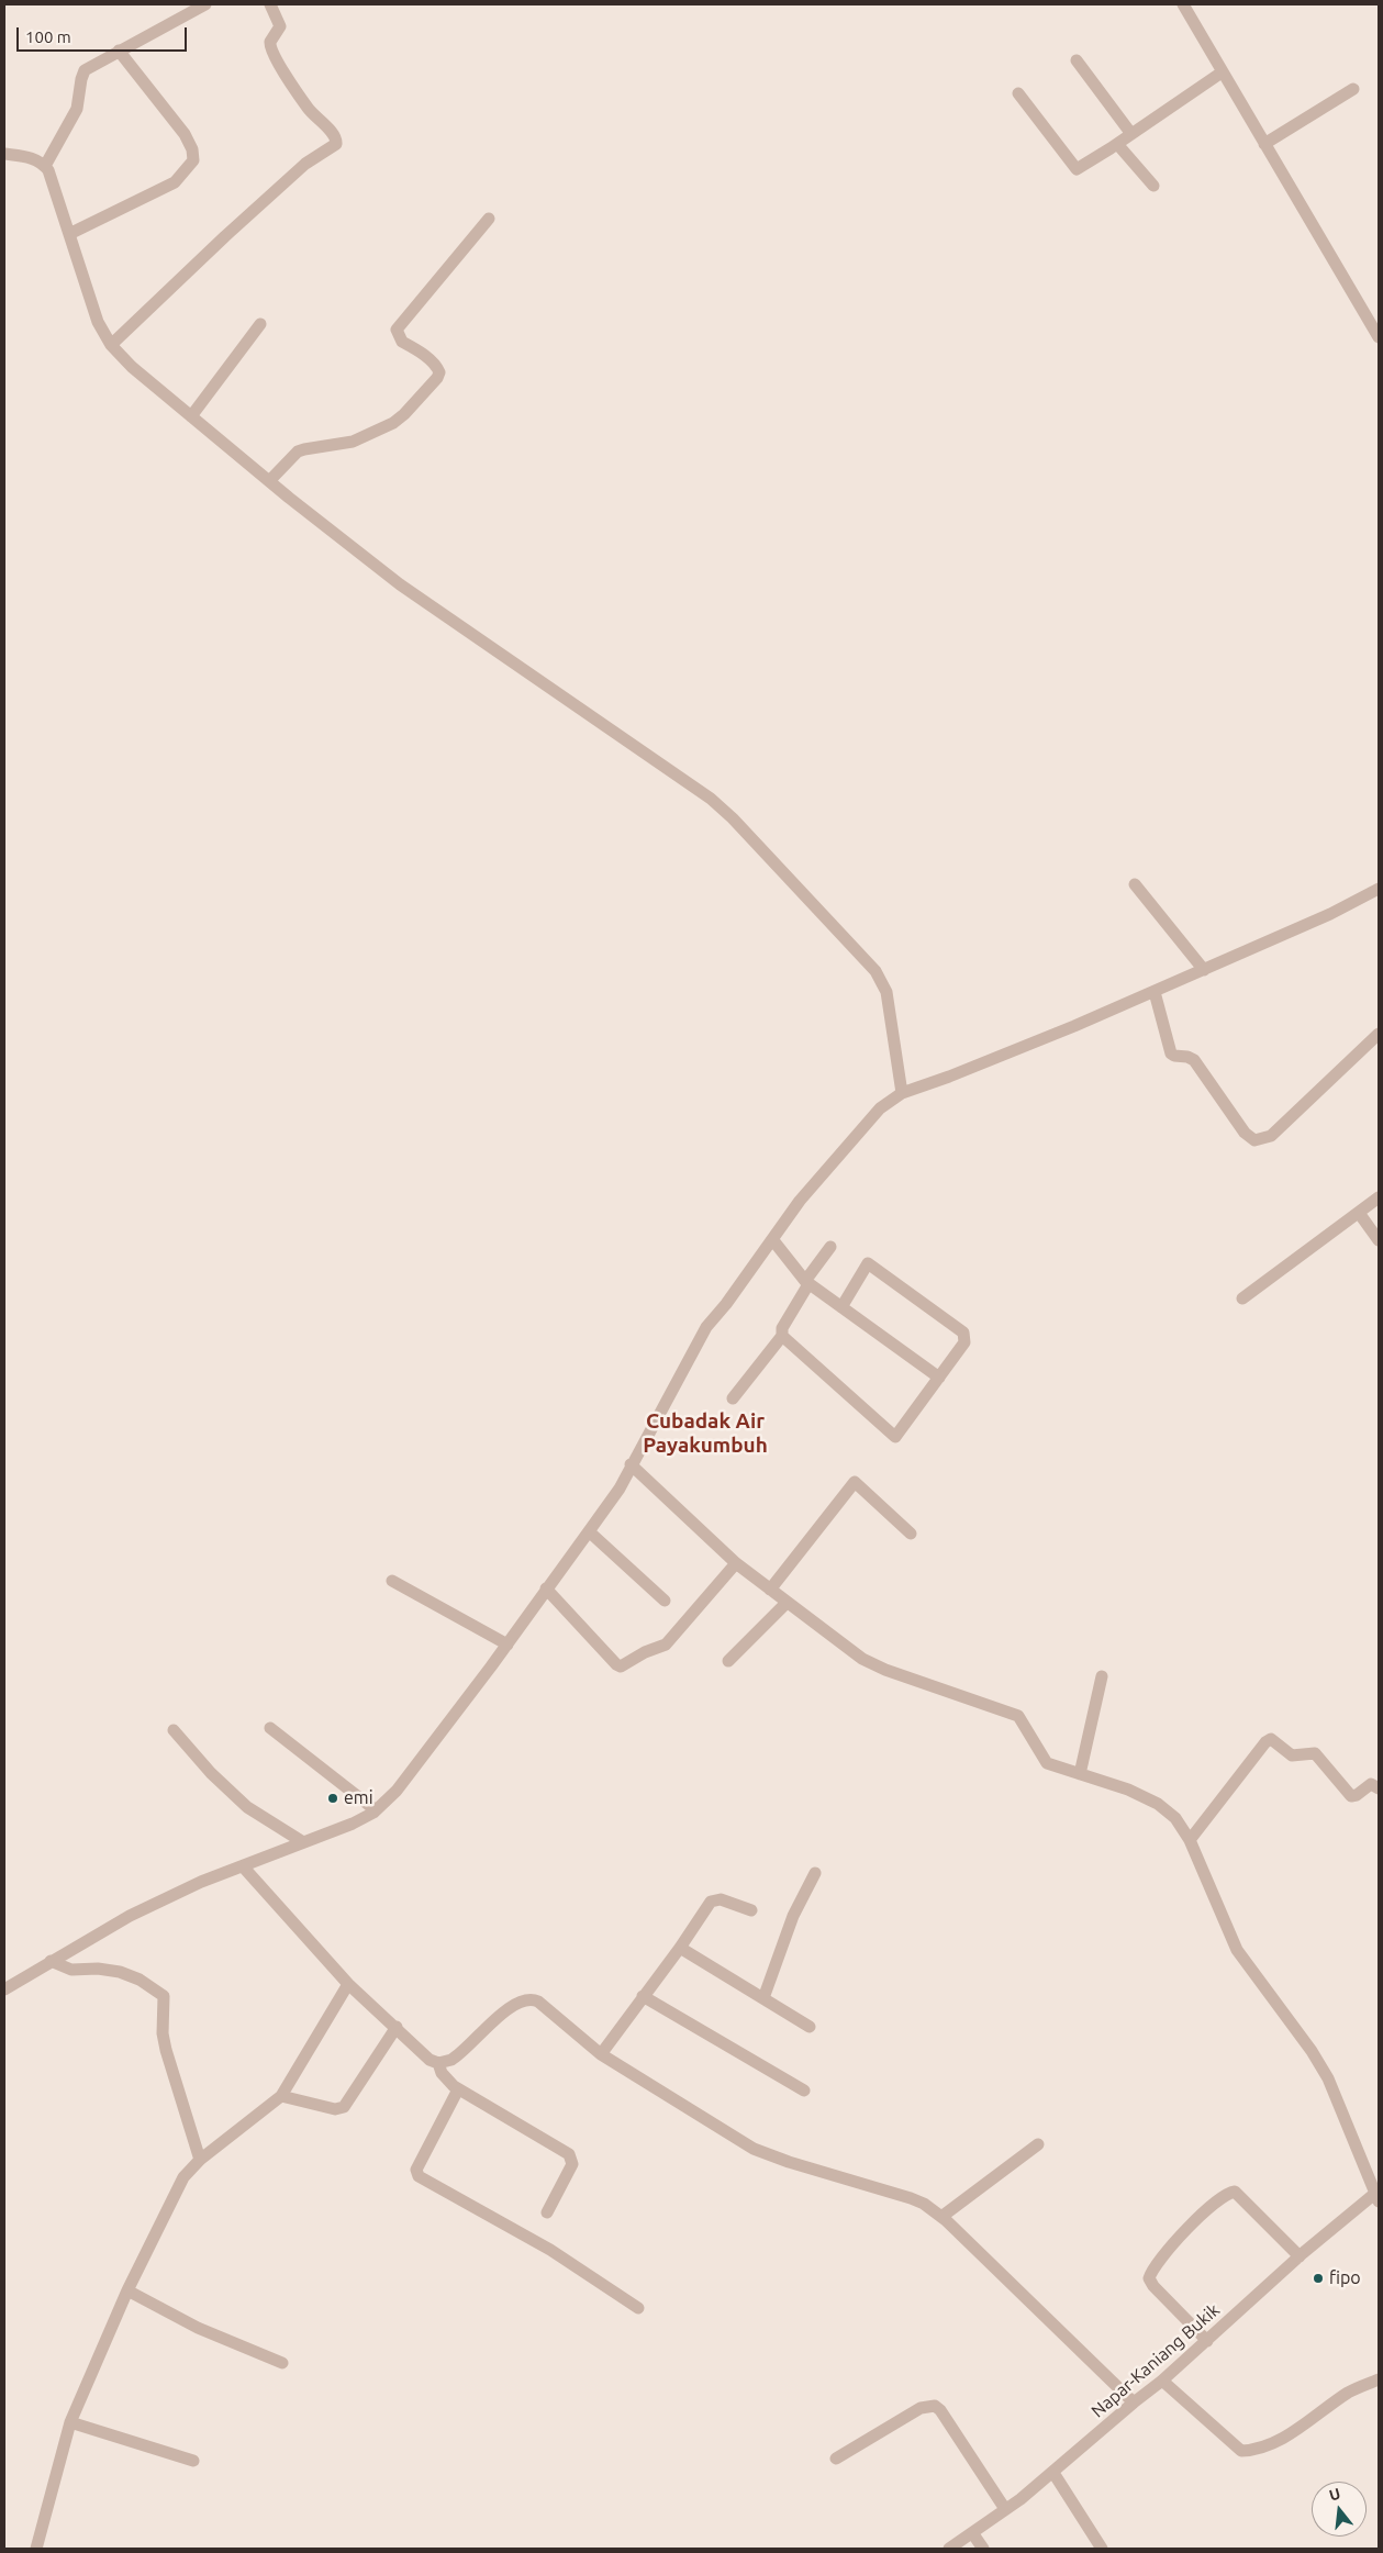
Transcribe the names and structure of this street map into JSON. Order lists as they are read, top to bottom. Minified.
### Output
{"streets":{"street":["Napar-Kaniang Bukik"]},"districts":["Cubadak Air Payakumbuh"],"places":["emi","fipo"],"scale_bar":"100 m","north":"top"}
